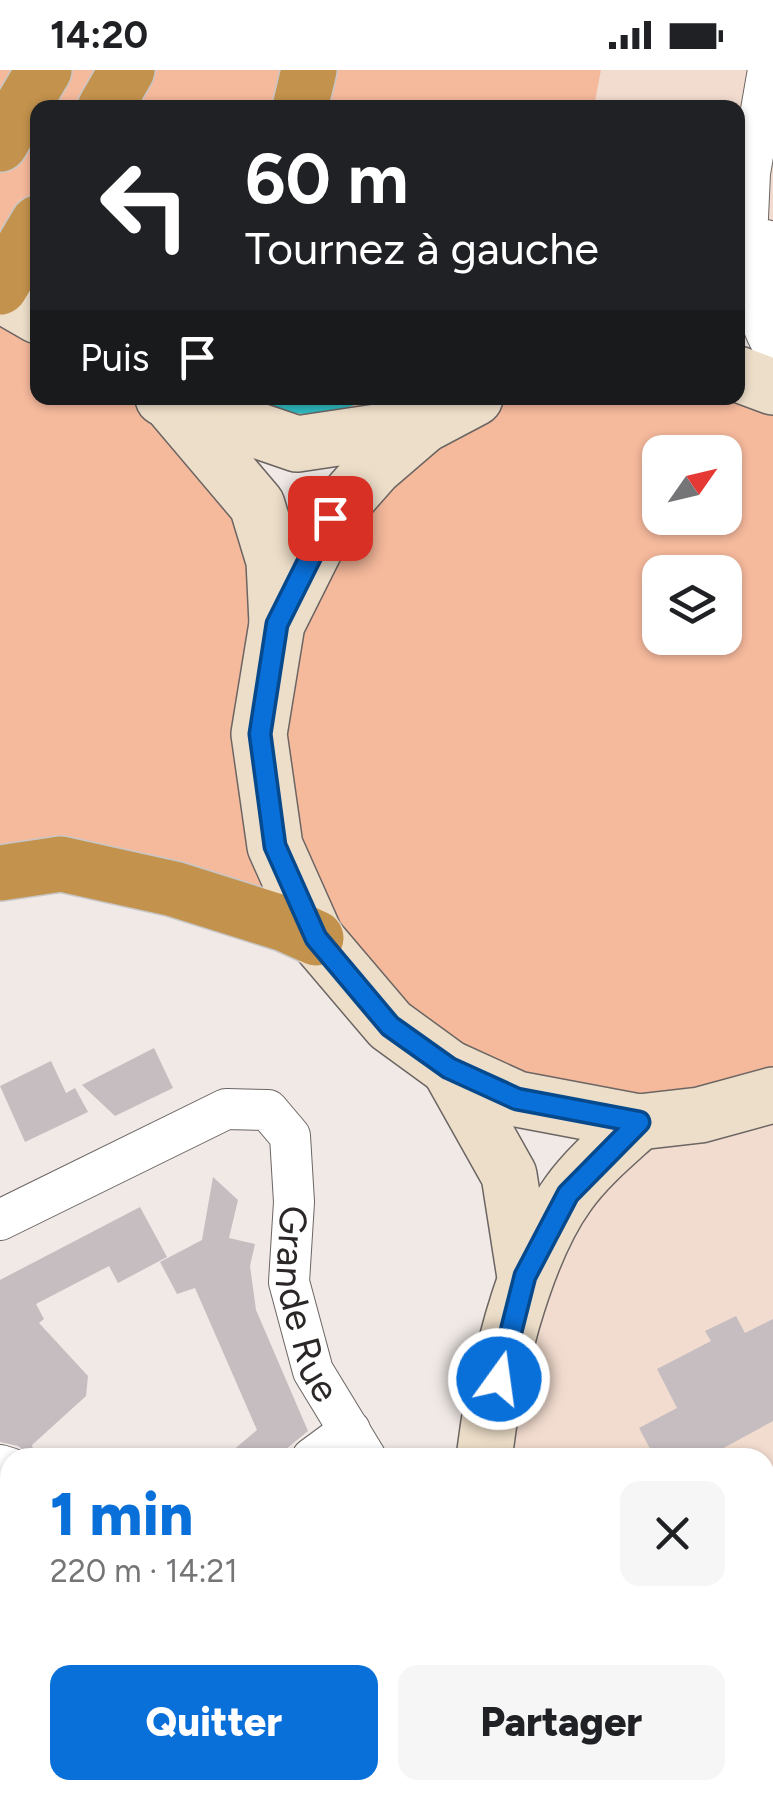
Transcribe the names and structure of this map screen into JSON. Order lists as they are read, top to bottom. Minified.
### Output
{"streets":{"street":["Grande Rue"]},"north":"top right","page":{"status":"14:20","turn":["60 m","Tournez à gauche"],"then":"Puis","heading":["1 min","220 m · 14:21"],"buttons":["Quitter","Partager"]}}
